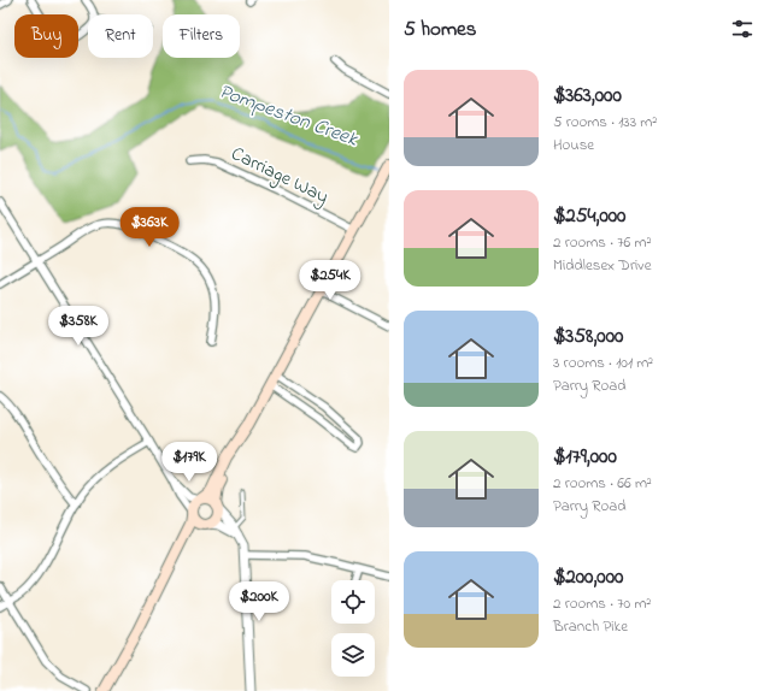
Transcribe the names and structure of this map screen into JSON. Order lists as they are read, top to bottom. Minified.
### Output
{"streets":{"street":["Carriage Way"]},"water":["Pompeston Creek"],"page":{"heading":"5 homes","chip":["Buy","Rent","Filters"],"list":[{"name":"$363,000","note":"5 rooms · 133 m² · House"},{"name":"$254,000","note":"2 rooms · 76 m² · Middlesex Drive"},{"name":"$358,000","note":"3 rooms · 101 m² · Parry Road"},{"name":"$179,000","note":"2 rooms · 66 m² · Parry Road"},{"name":"$200,000","note":"2 rooms · 70 m² · Branch Pike"}],"price":["$363K","$254K","$358K","$179K","$200K"]}}
